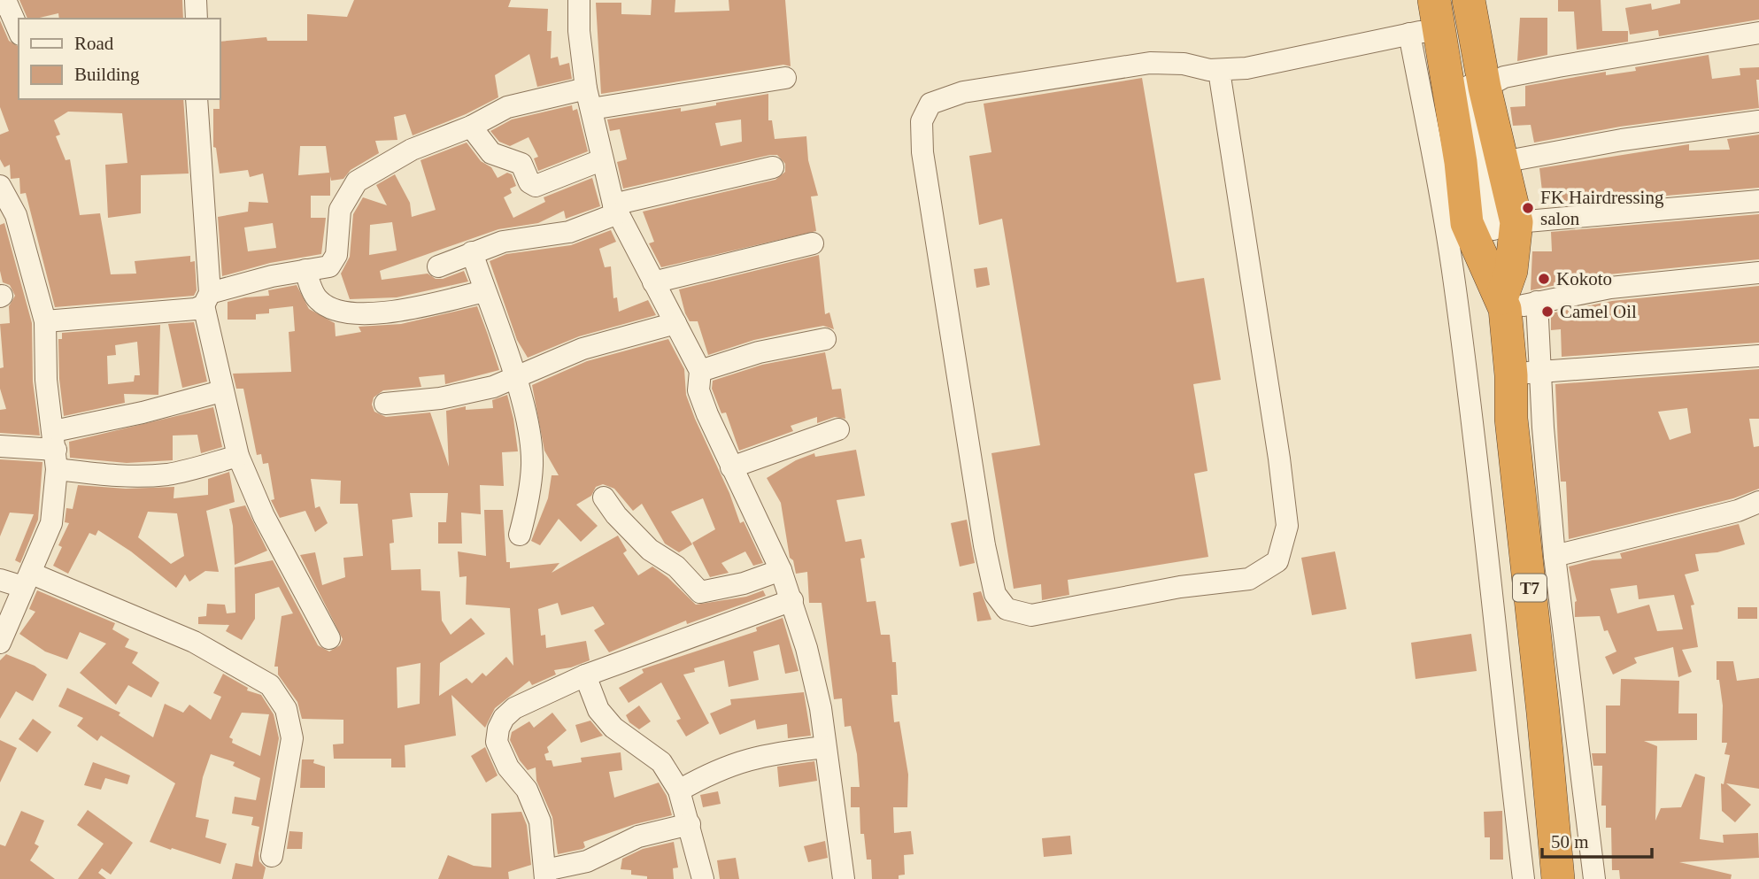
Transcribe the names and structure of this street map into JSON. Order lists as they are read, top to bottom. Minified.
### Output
{"streets":{"highway":["T7"]},"places":["FK Hairdressing salon","Kokoto","Camel Oil"],"legend":["Road","Building"],"scale_bar":"50 m"}
